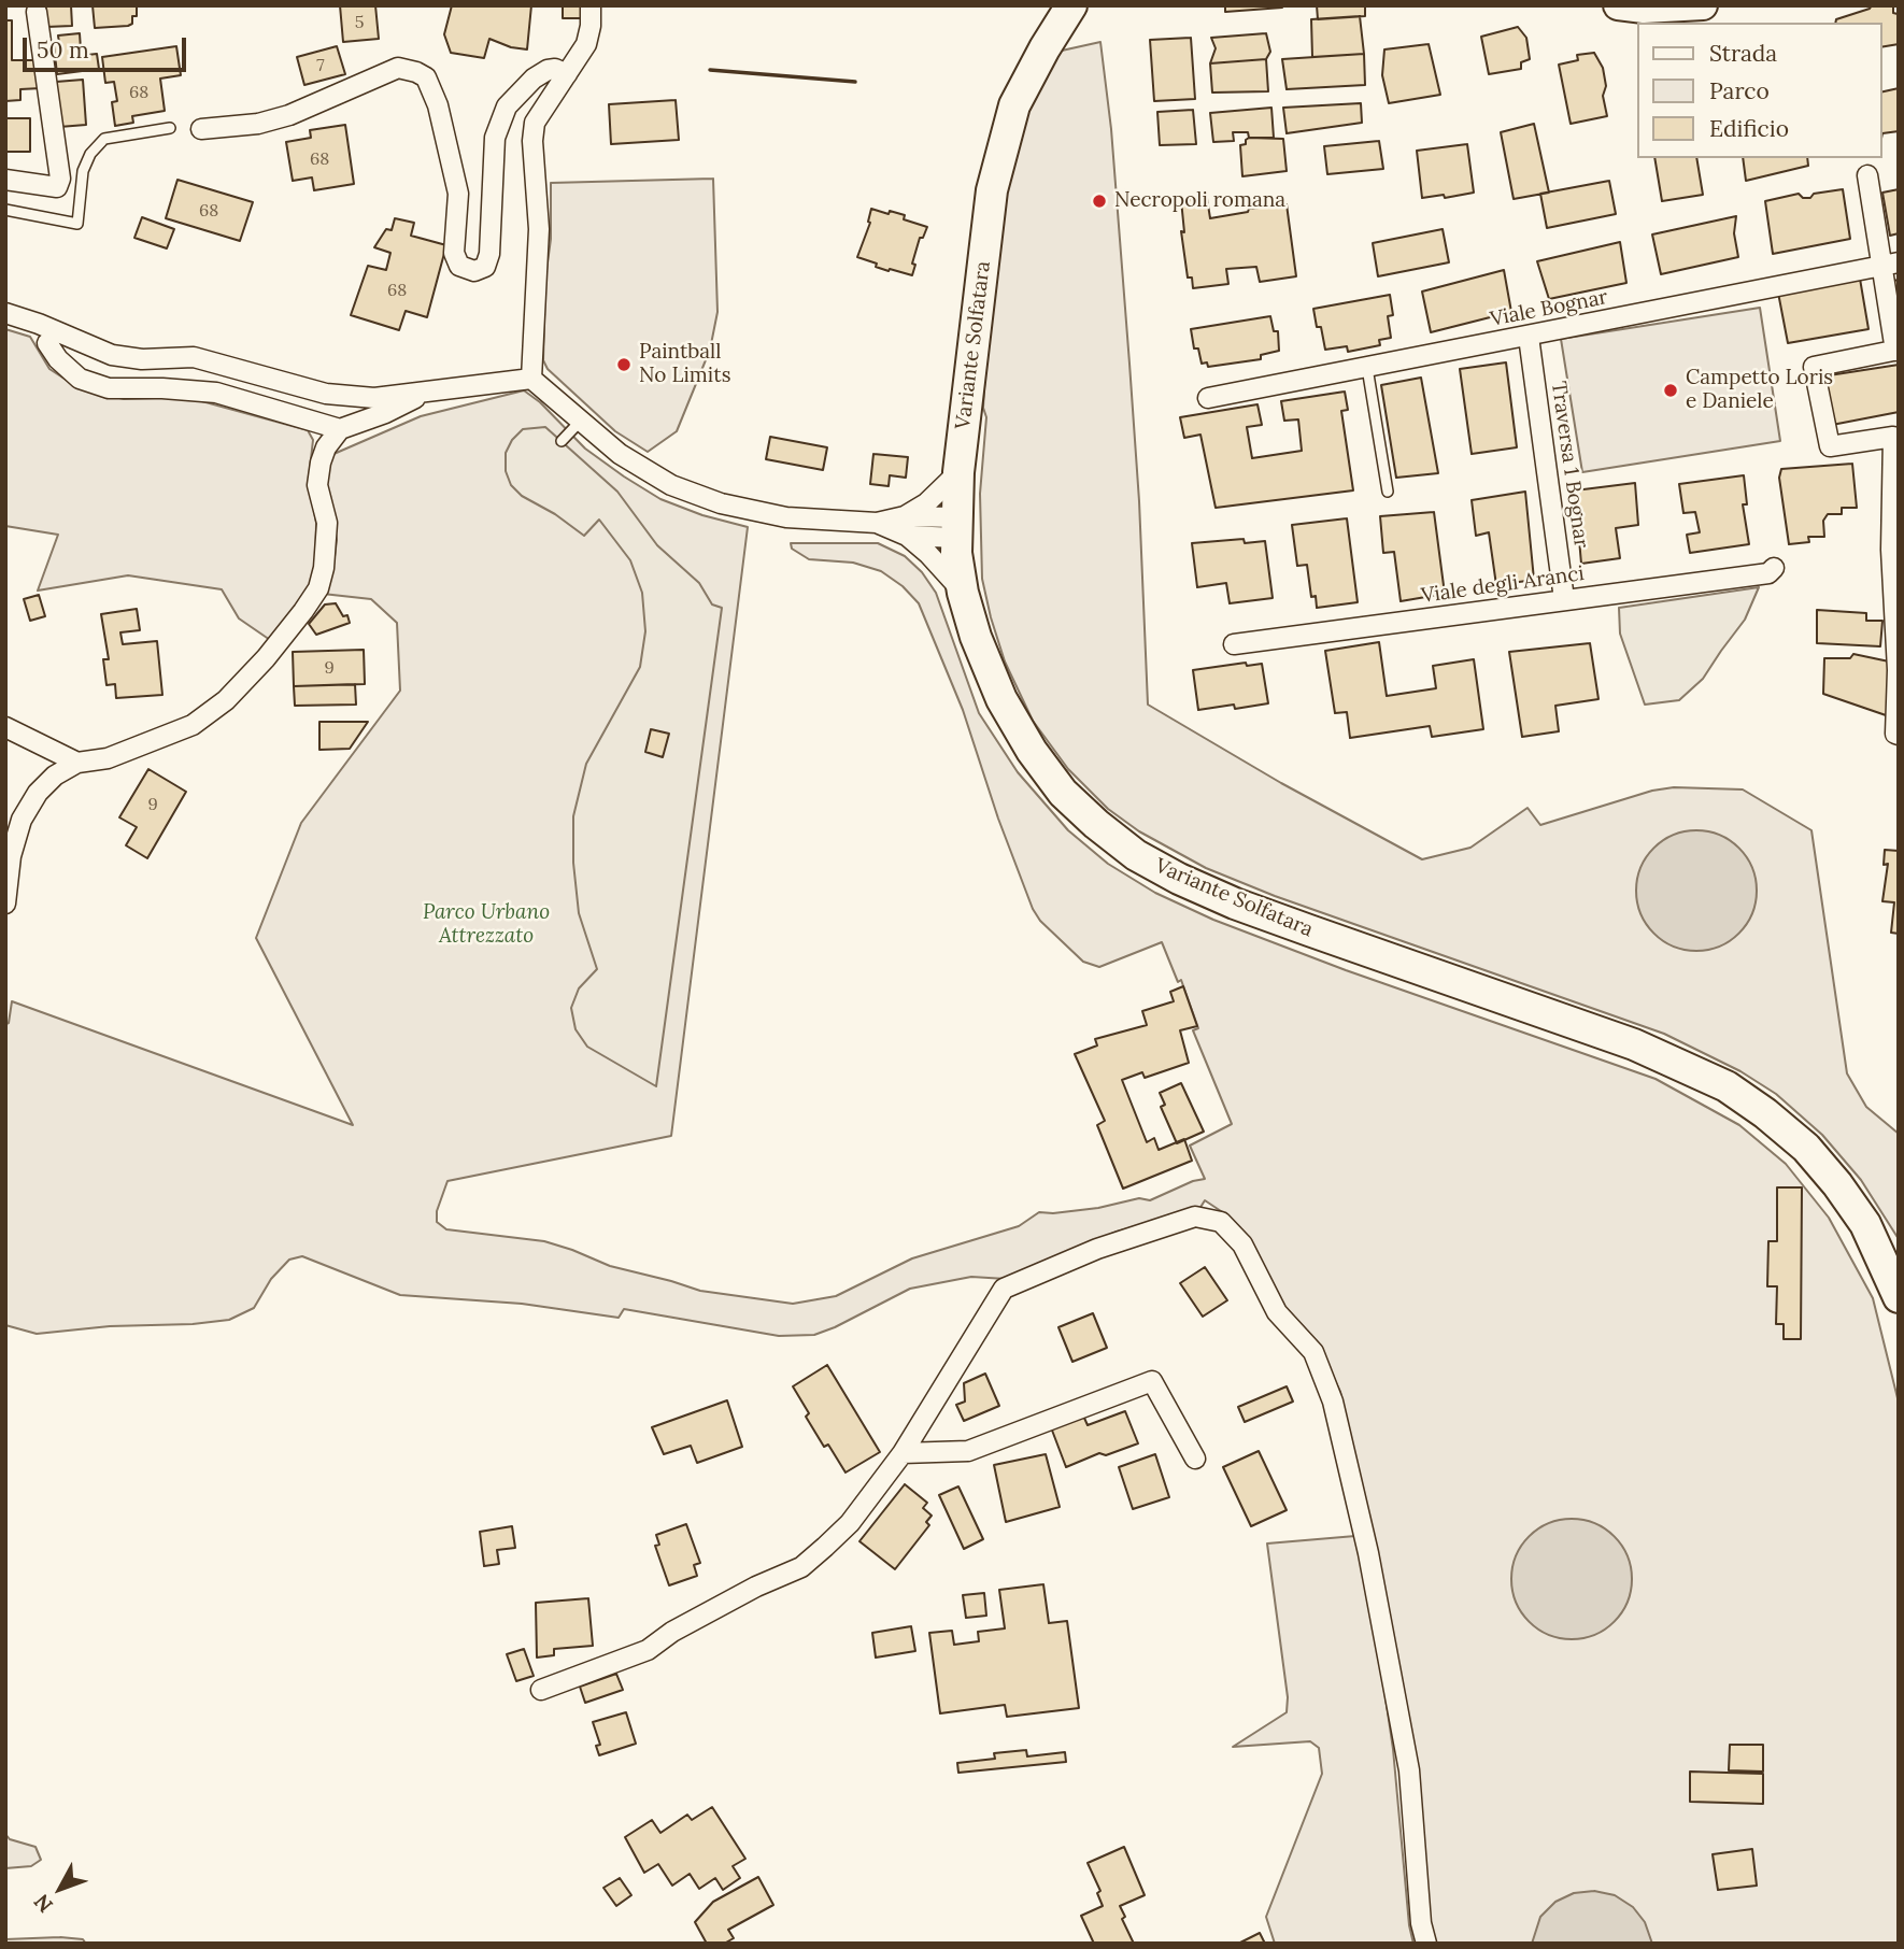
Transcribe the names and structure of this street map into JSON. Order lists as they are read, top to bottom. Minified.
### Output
{"streets":{"main road":["Variante Solfatara"],"street":["Viale Bognar","Traversa 1 Bognar","Viale degli Aranci"]},"crossings":[["Viale Bognar","Traversa 1 Bognar"],["Traversa 1 Bognar","Viale degli Aranci"]],"parks":["Parco Urbano Attrezzato"],"places":["Necropoli romana","Paintball No Limits","Campetto Loris e Daniele"],"house_numbers":["5","7","68","68","68","68","9","9"],"legend":["Strada","Parco","Edificio"],"scale_bar":"50 m","north":"bottom left"}
